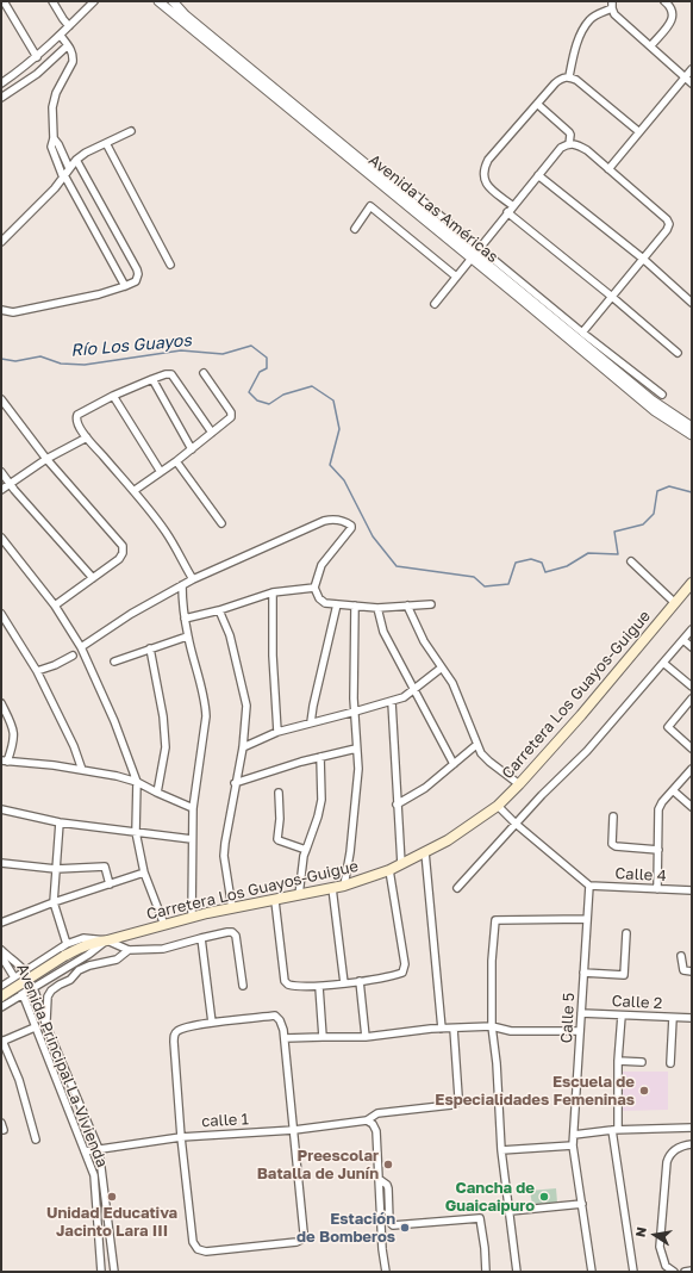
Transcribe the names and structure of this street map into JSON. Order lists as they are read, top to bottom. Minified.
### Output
{"streets":{"main road":["Carretera Los Guayos-Guigue"],"street":["Avenida Las Américas","Calle 4","Calle 2","Calle 5","Avenida Principal La Vivienda","calle 1"]},"crossings":[["Calle 4","Calle 5"],["Calle 2","Calle 5"],["Avenida Principal La Vivienda","calle 1"]],"water":["Río Los Guayos"],"places":["Escuela de Especialidades Femeninas","Preescolar Batalla de Junín","Unidad Educativa Jacinto Lara III","Cancha de Guaicaipuro","Estación de Bomberos"],"north":"left"}
